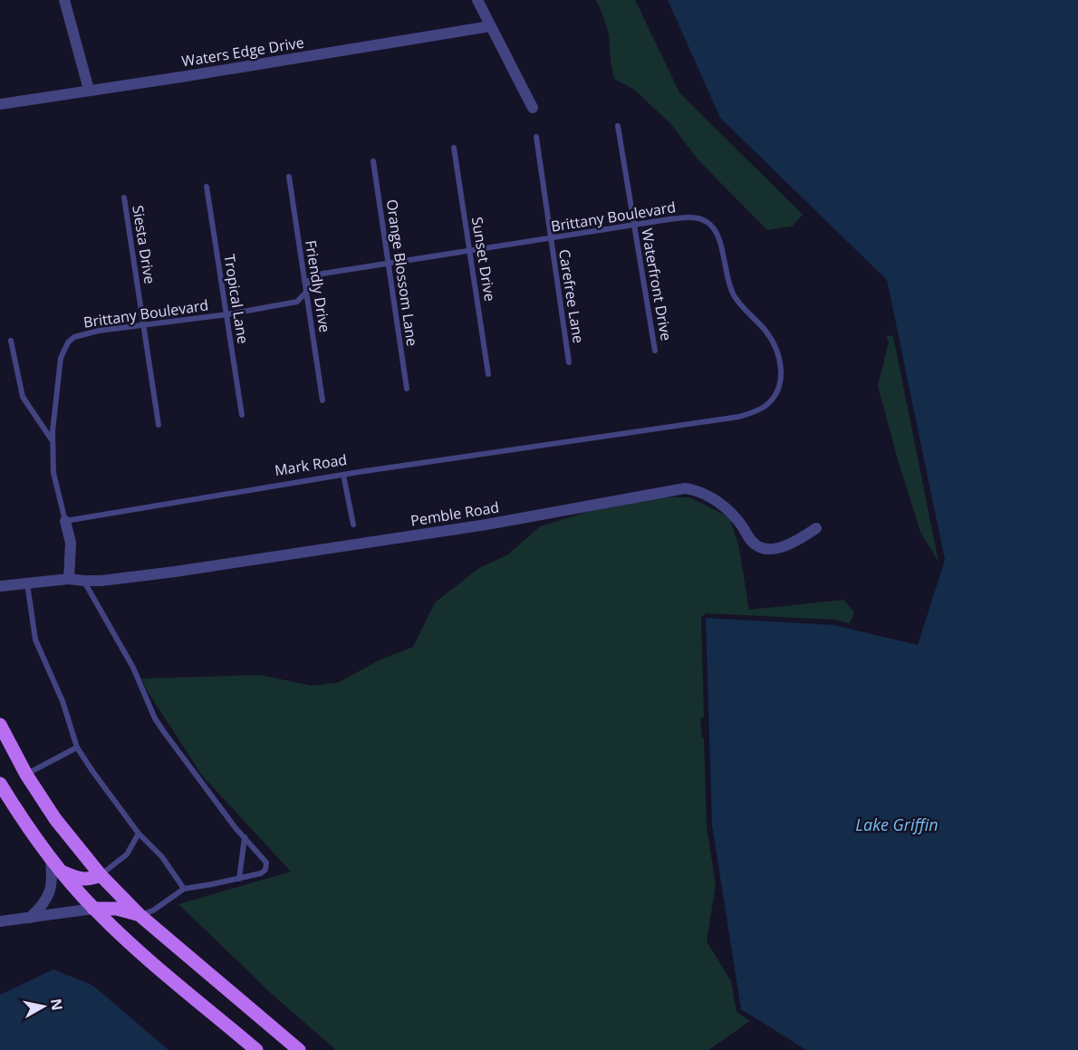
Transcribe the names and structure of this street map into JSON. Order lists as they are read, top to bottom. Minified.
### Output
{"streets":{"street":["Waters Edge Drive","Pemble Road"],"lane":["Brittany Boulevard","Siesta Drive","Sunset Drive","Orange Blossom Lane","Waterfront Drive","Friendly Drive","Carefree Lane","Tropical Lane","Mark Road"]},"crossings":[["Brittany Boulevard","Siesta Drive"],["Brittany Boulevard","Sunset Drive"],["Brittany Boulevard","Orange Blossom Lane"],["Brittany Boulevard","Waterfront Drive"],["Brittany Boulevard","Friendly Drive"],["Brittany Boulevard","Carefree Lane"],["Brittany Boulevard","Tropical Lane"],["Brittany Boulevard","Mark Road"]],"water":["Lake Griffin"],"north":"right"}
